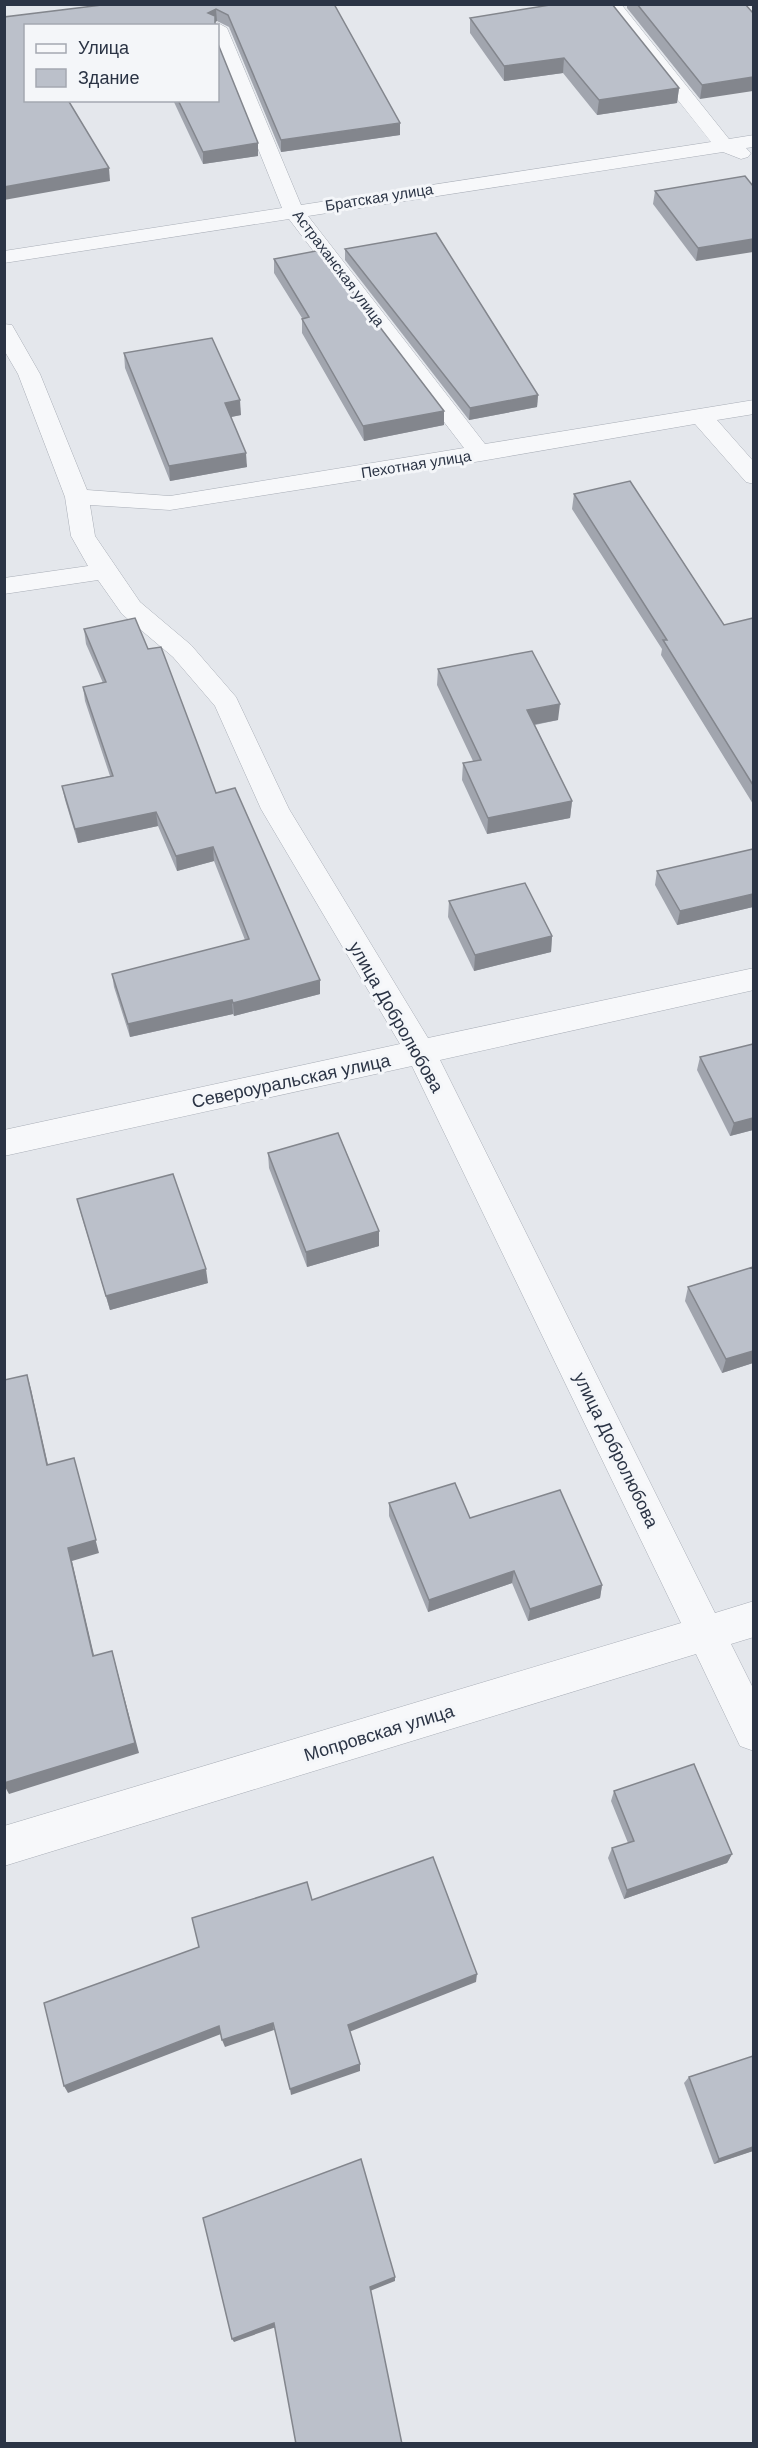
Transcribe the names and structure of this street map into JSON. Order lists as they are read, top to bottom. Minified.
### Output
{"streets":{"street":["Братская улица","Астраханская улица","Пехотная улица","улица Добролюбова","Североуральская улица","Мопровская улица"]},"crossings":[["Братская улица","Астраханская улица"],["Астраханская улица","Пехотная улица"],["Пехотная улица","улица Добролюбова"],["улица Добролюбова","Североуральская улица"],["улица Добролюбова","Мопровская улица"]],"legend":["Улица","Здание"]}
